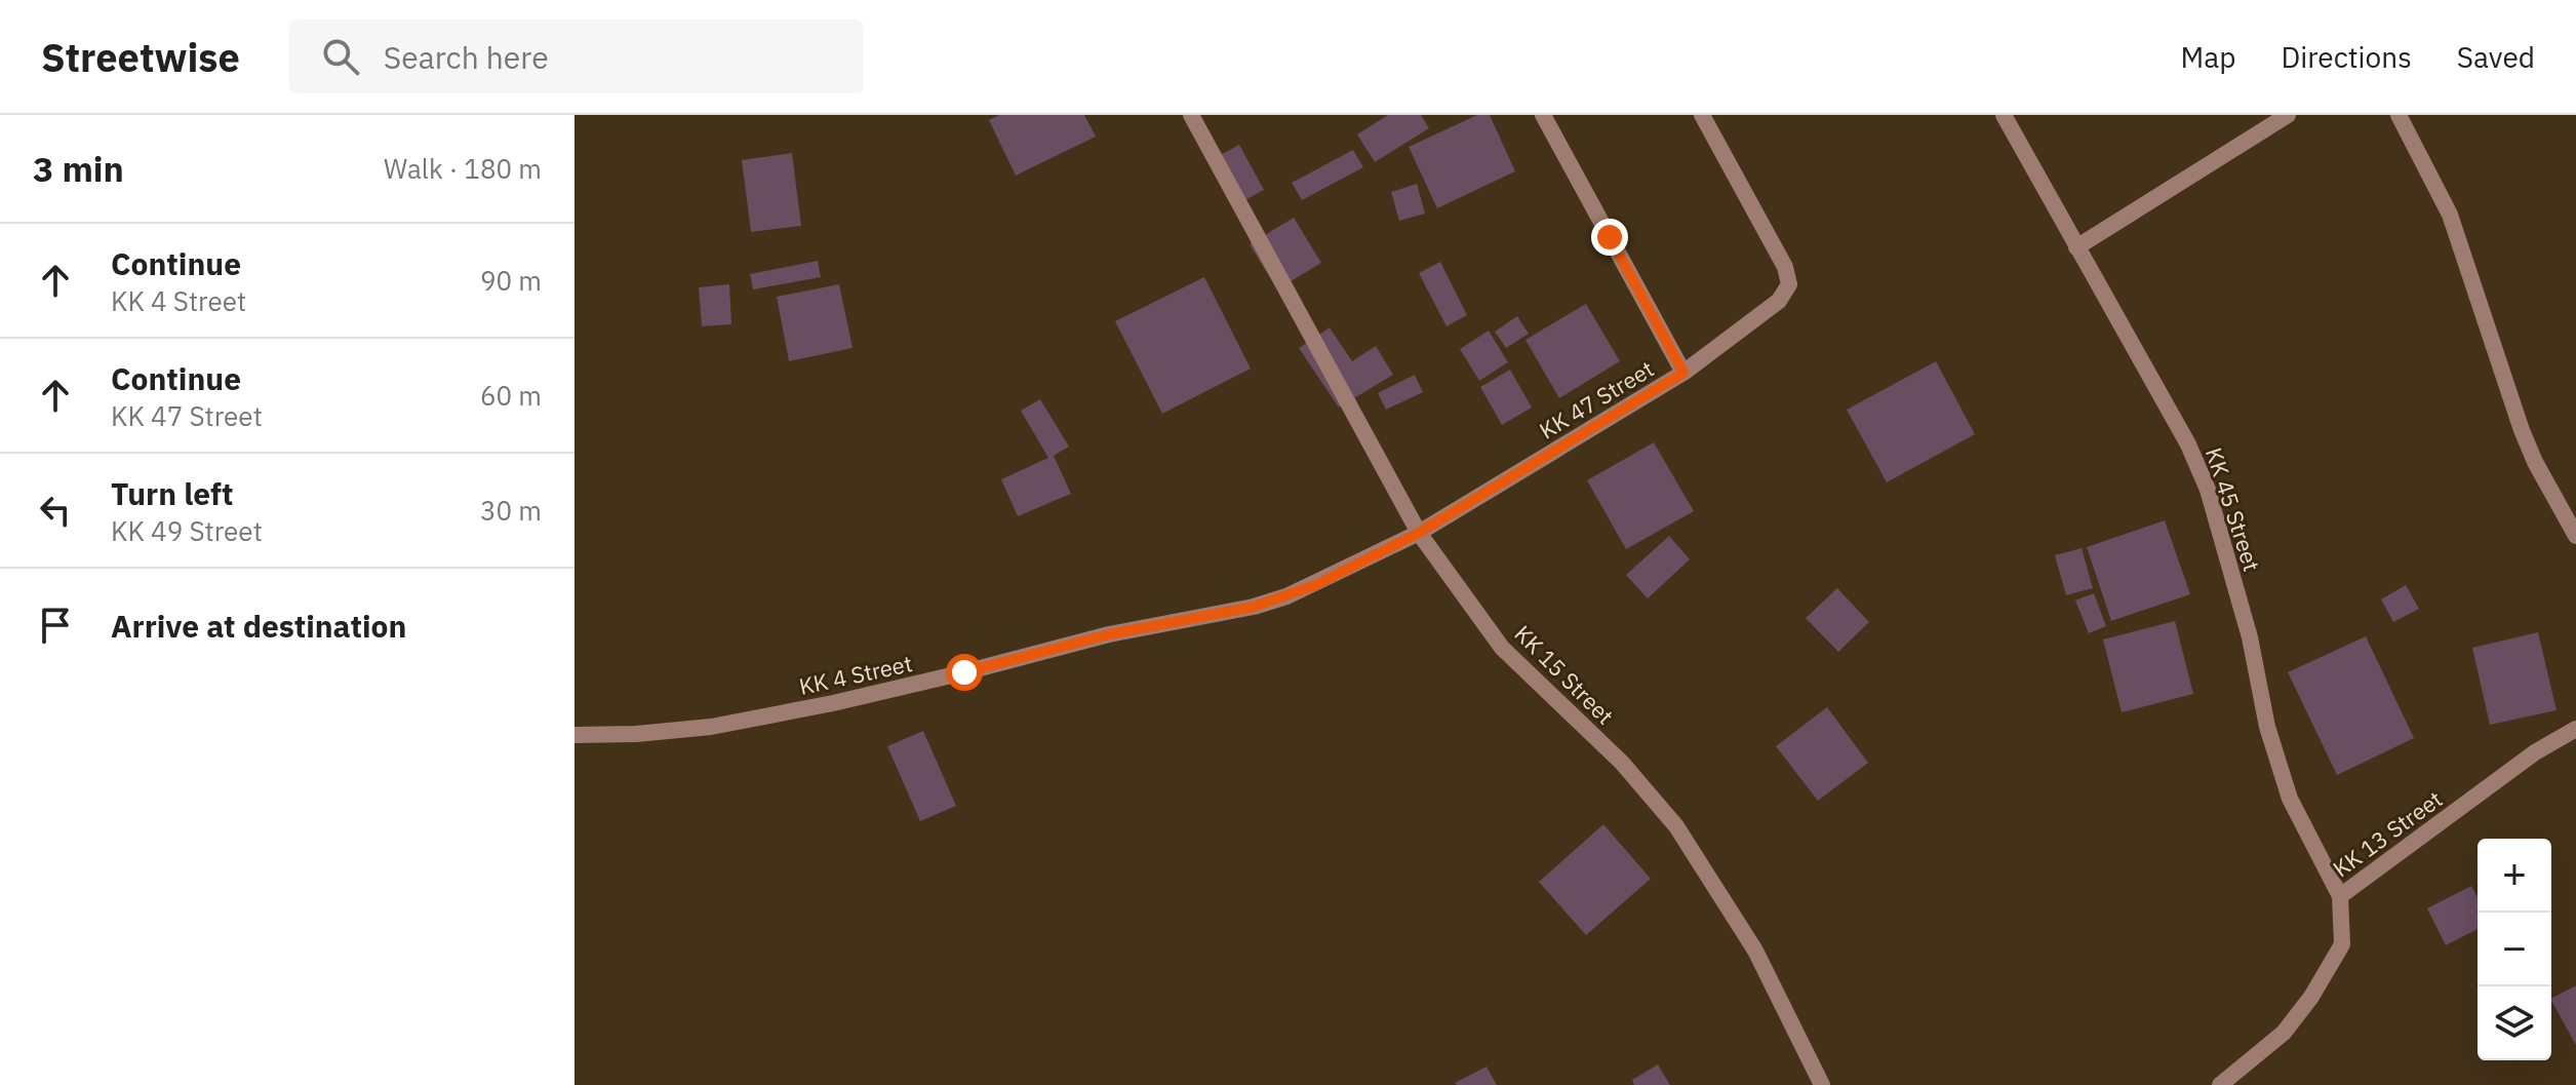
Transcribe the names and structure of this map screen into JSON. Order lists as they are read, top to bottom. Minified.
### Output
{"streets":{"street":["KK 47 Street","KK 45 Street","KK 4 Street","KK 15 Street","KK 13 Street"]},"crossings":[["KK 47 Street","KK 4 Street"],["KK 47 Street","KK 15 Street"],["KK 45 Street","KK 13 Street"],["KK 4 Street","KK 15 Street"]],"page":{"header":"Streetwise","search":"Search here","nav":["Map","Directions","Saved"],"heading":["3 min","Walk · 180 m"],"list":[["Continue","KK 4 Street","90 m"],["Continue","KK 47 Street","60 m"],["Turn left","KK 49 Street","30 m"],"Arrive at destination"],"map_buttons":["+","−"]}}
